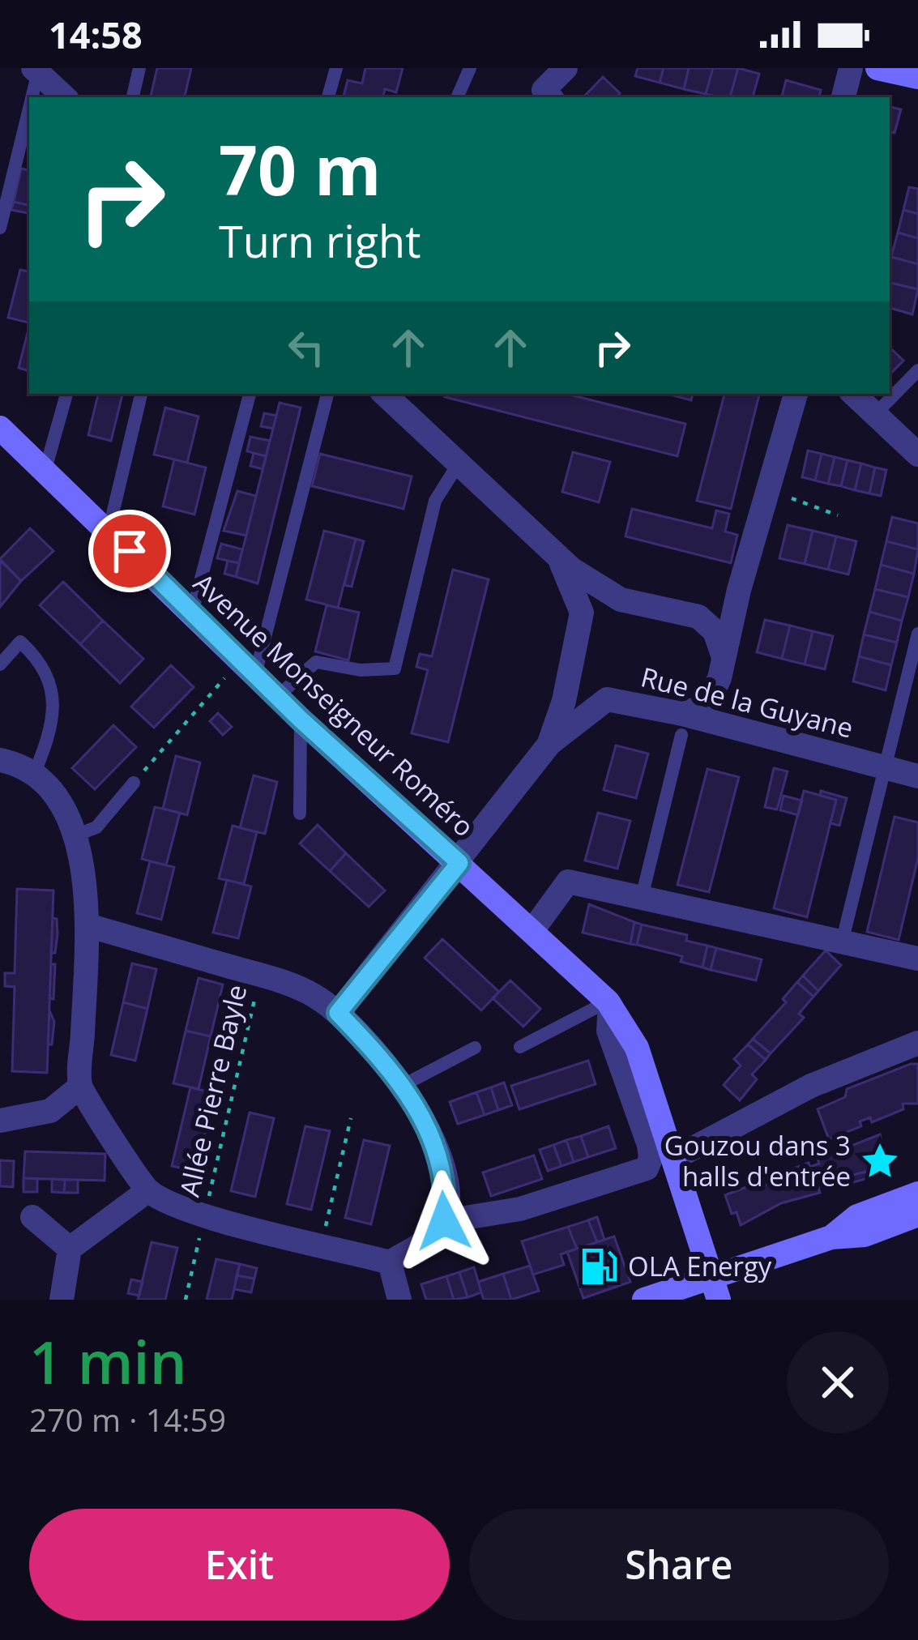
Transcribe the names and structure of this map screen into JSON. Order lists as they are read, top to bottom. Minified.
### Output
{"streets":{"street":["Rue de la Guyane","Avenue Monseigneur Roméro"],"path":["Allée Pierre Bayle"]},"crossings":[["Rue de la Guyane","Avenue Monseigneur Roméro"]],"places":{"place":["Gouzou dans 3 halls d'entrée"],"fuel station":["OLA Energy"]},"page":{"status":"14:58","turn":["70 m","Turn right"],"heading":["1 min","270 m · 14:59"],"buttons":["Exit","Share"]}}
